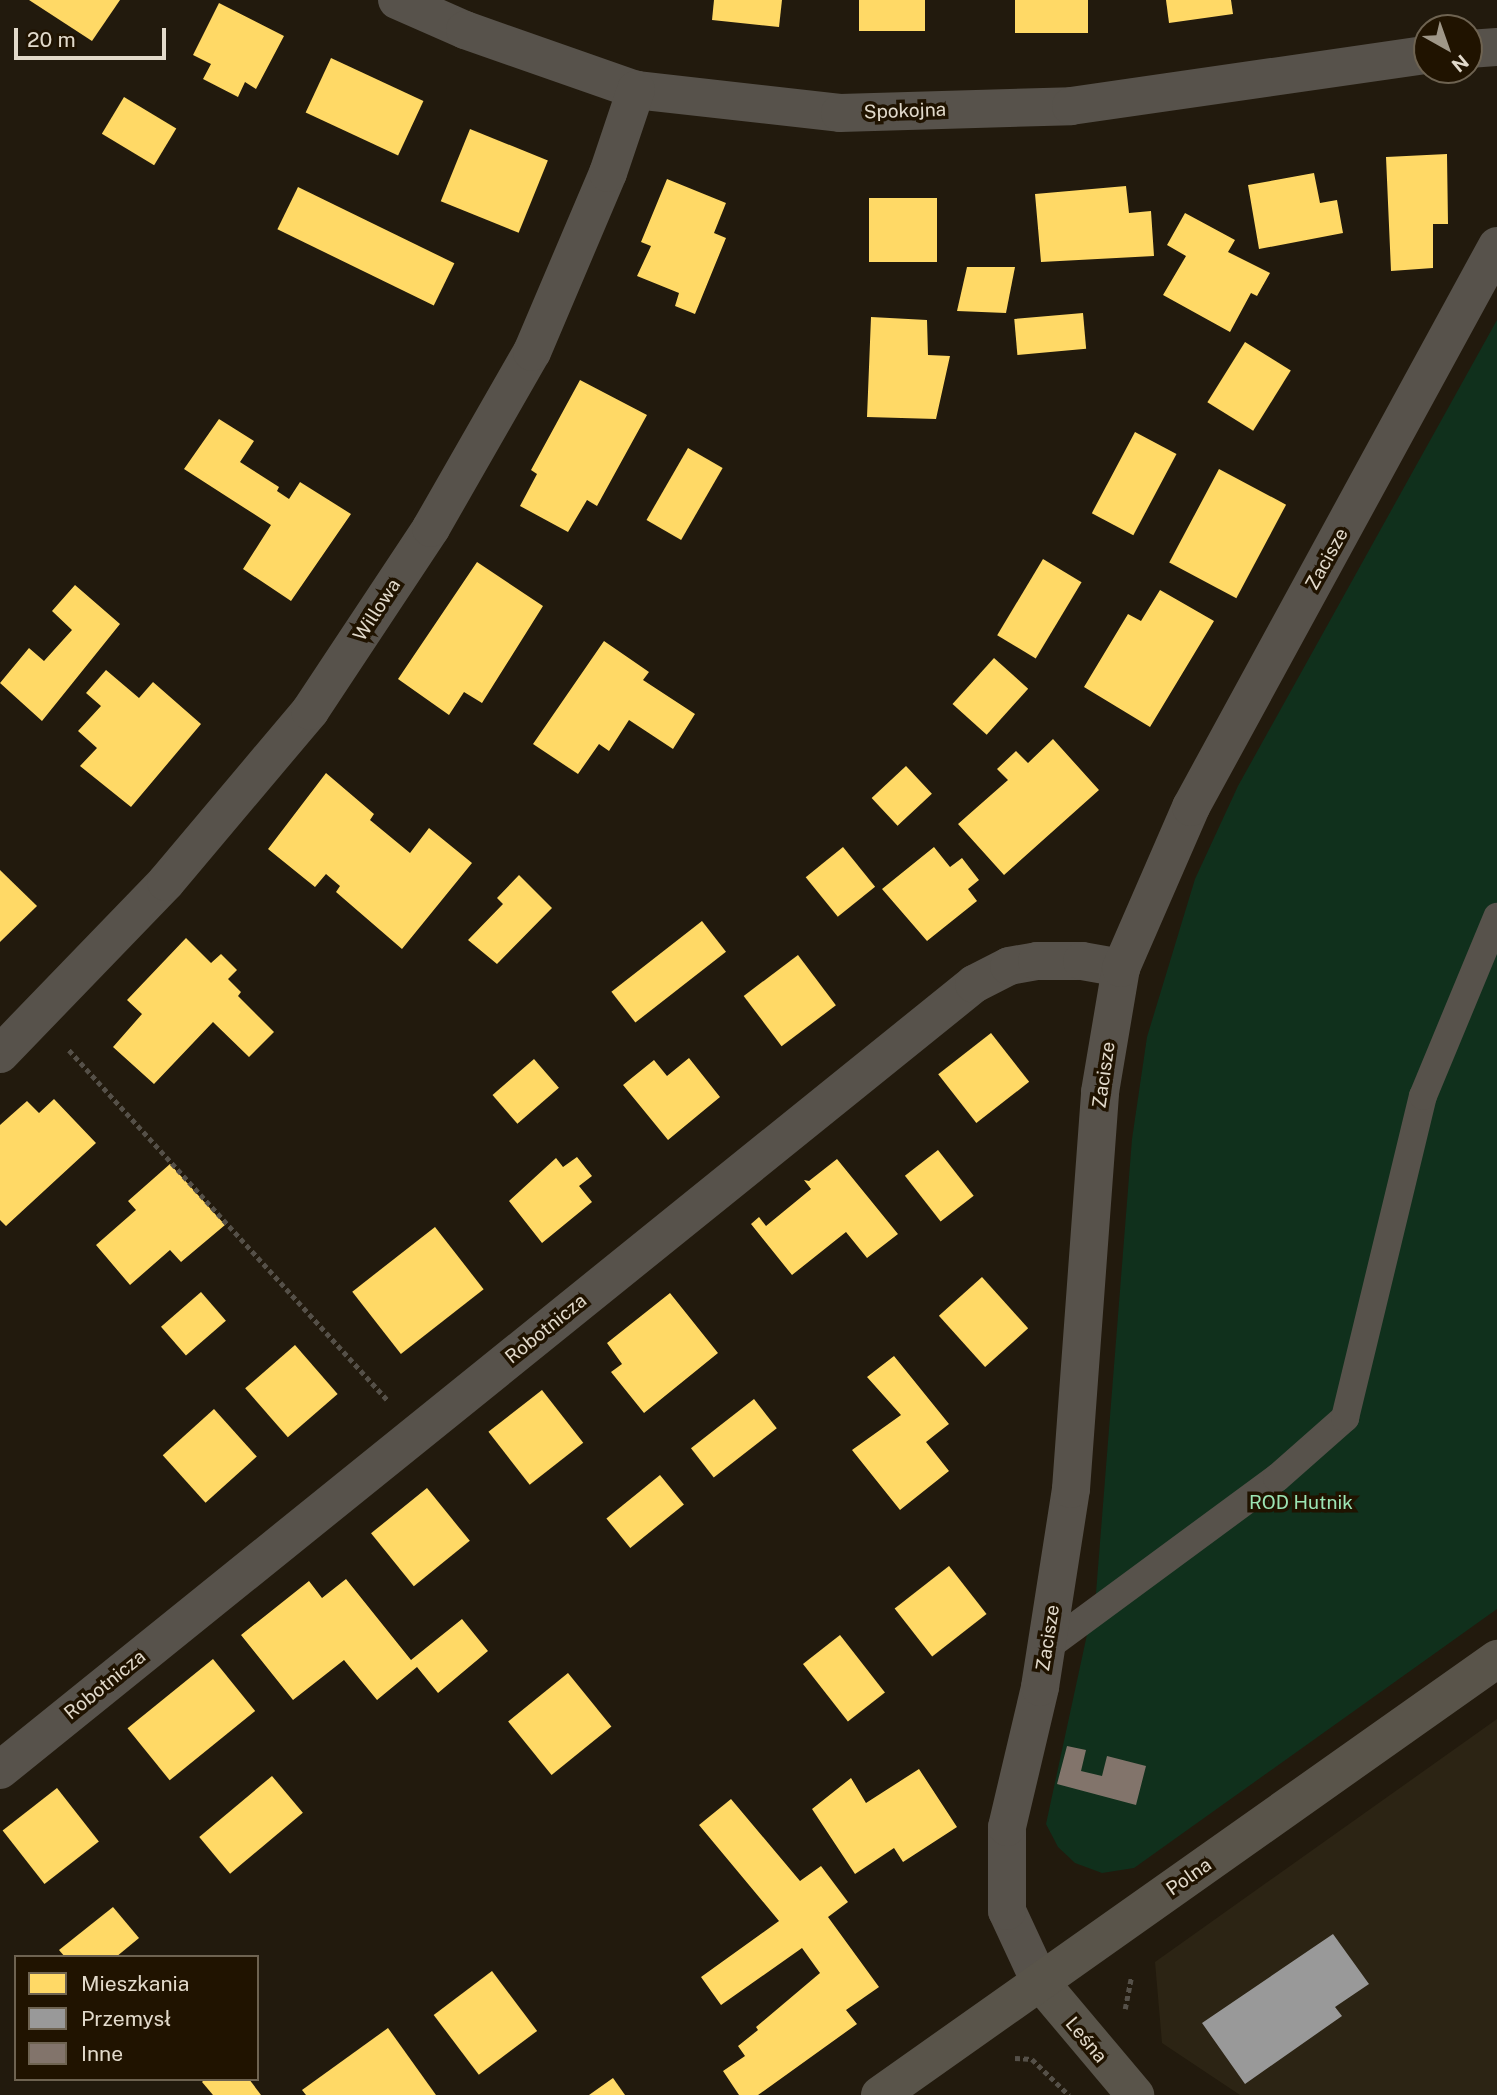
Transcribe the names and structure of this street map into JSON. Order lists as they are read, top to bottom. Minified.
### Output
{"streets":{"street":["Spokojna","Zacisze","Willowa","Robotnicza","Polna","Leśna"]},"crossings":[["Spokojna","Willowa"],["Zacisze","Robotnicza"],["Zacisze","Polna"],["Zacisze","Leśna"],["Polna","Leśna"]],"parks":["ROD Hutnik"],"legend":["Mieszkania","Przemysł","Inne"],"scale_bar":"20 m","north":"bottom right"}
